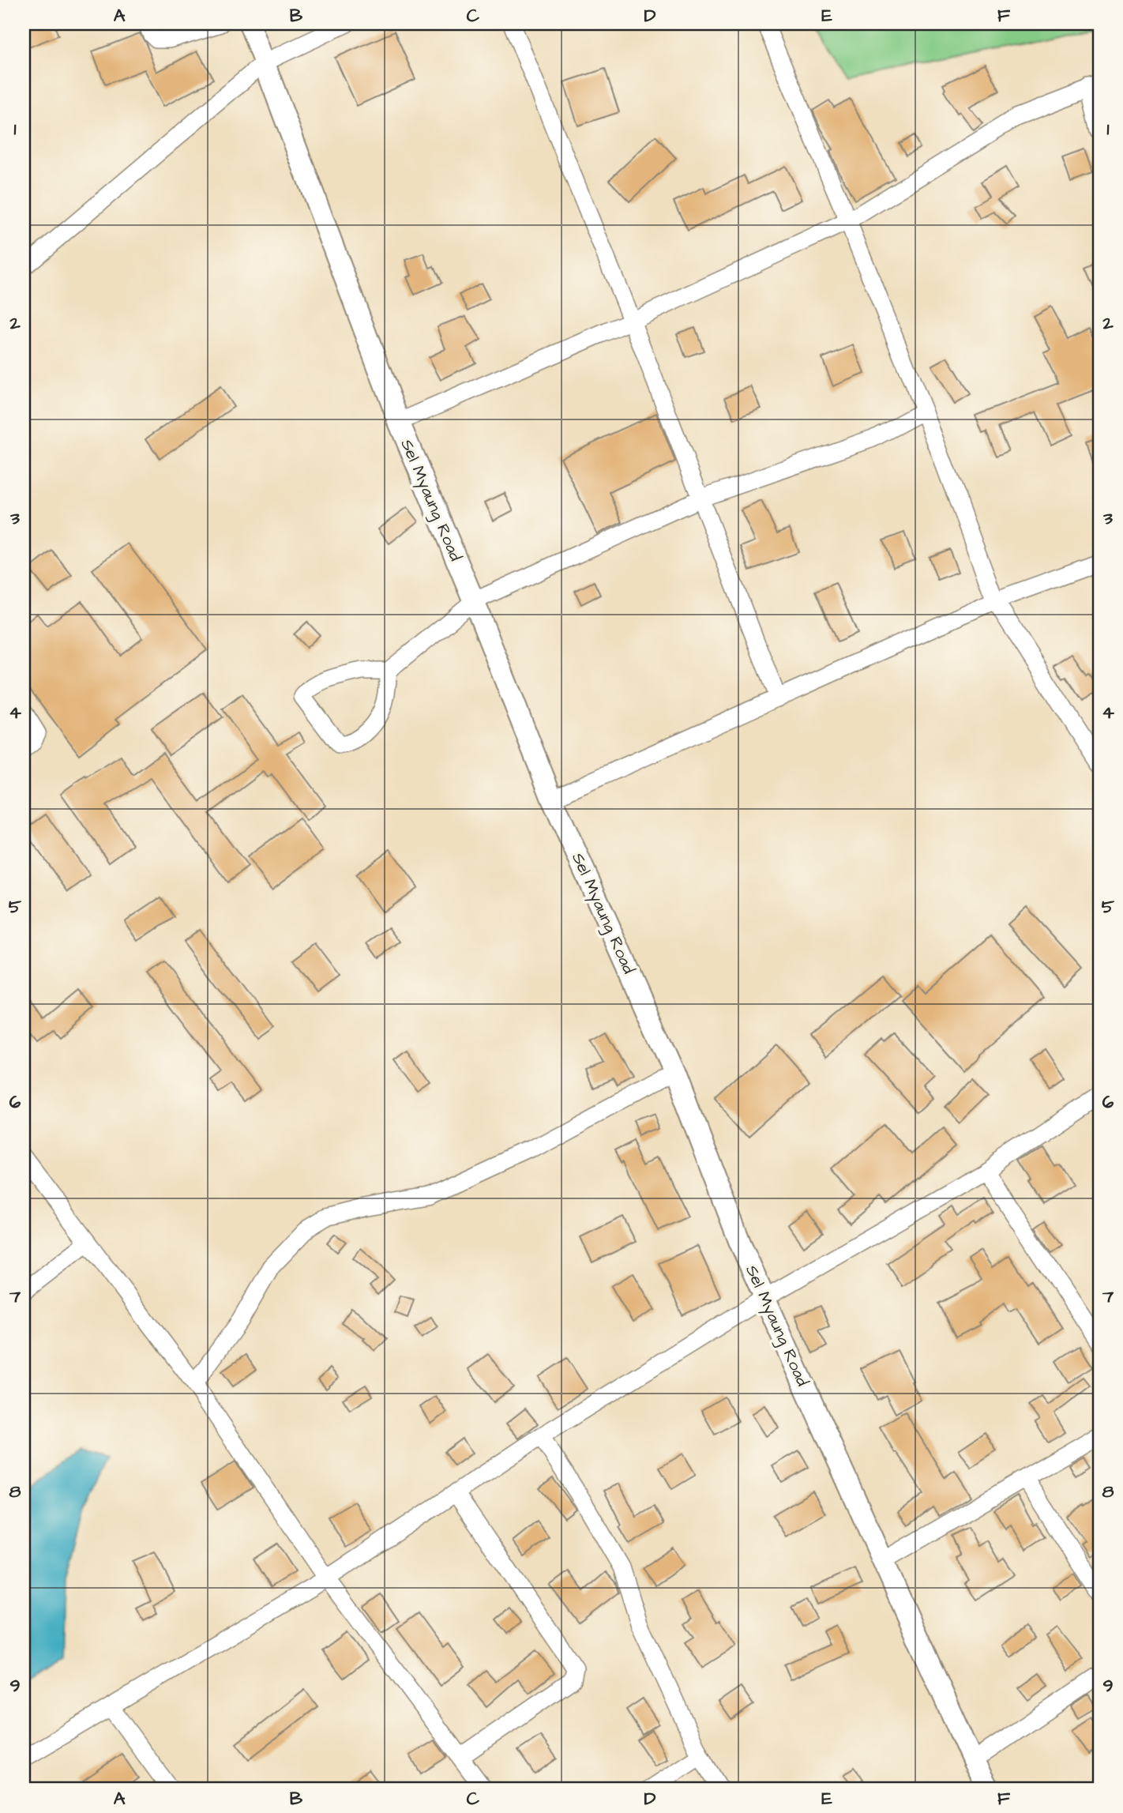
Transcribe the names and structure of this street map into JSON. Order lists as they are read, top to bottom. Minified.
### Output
{"streets":{"main road":["Sel Myaung Road"]},"grid":{"columns":["A","B","C","D","E","F"],"rows":["1","2","3","4","5","6","7","8","9"]}}
